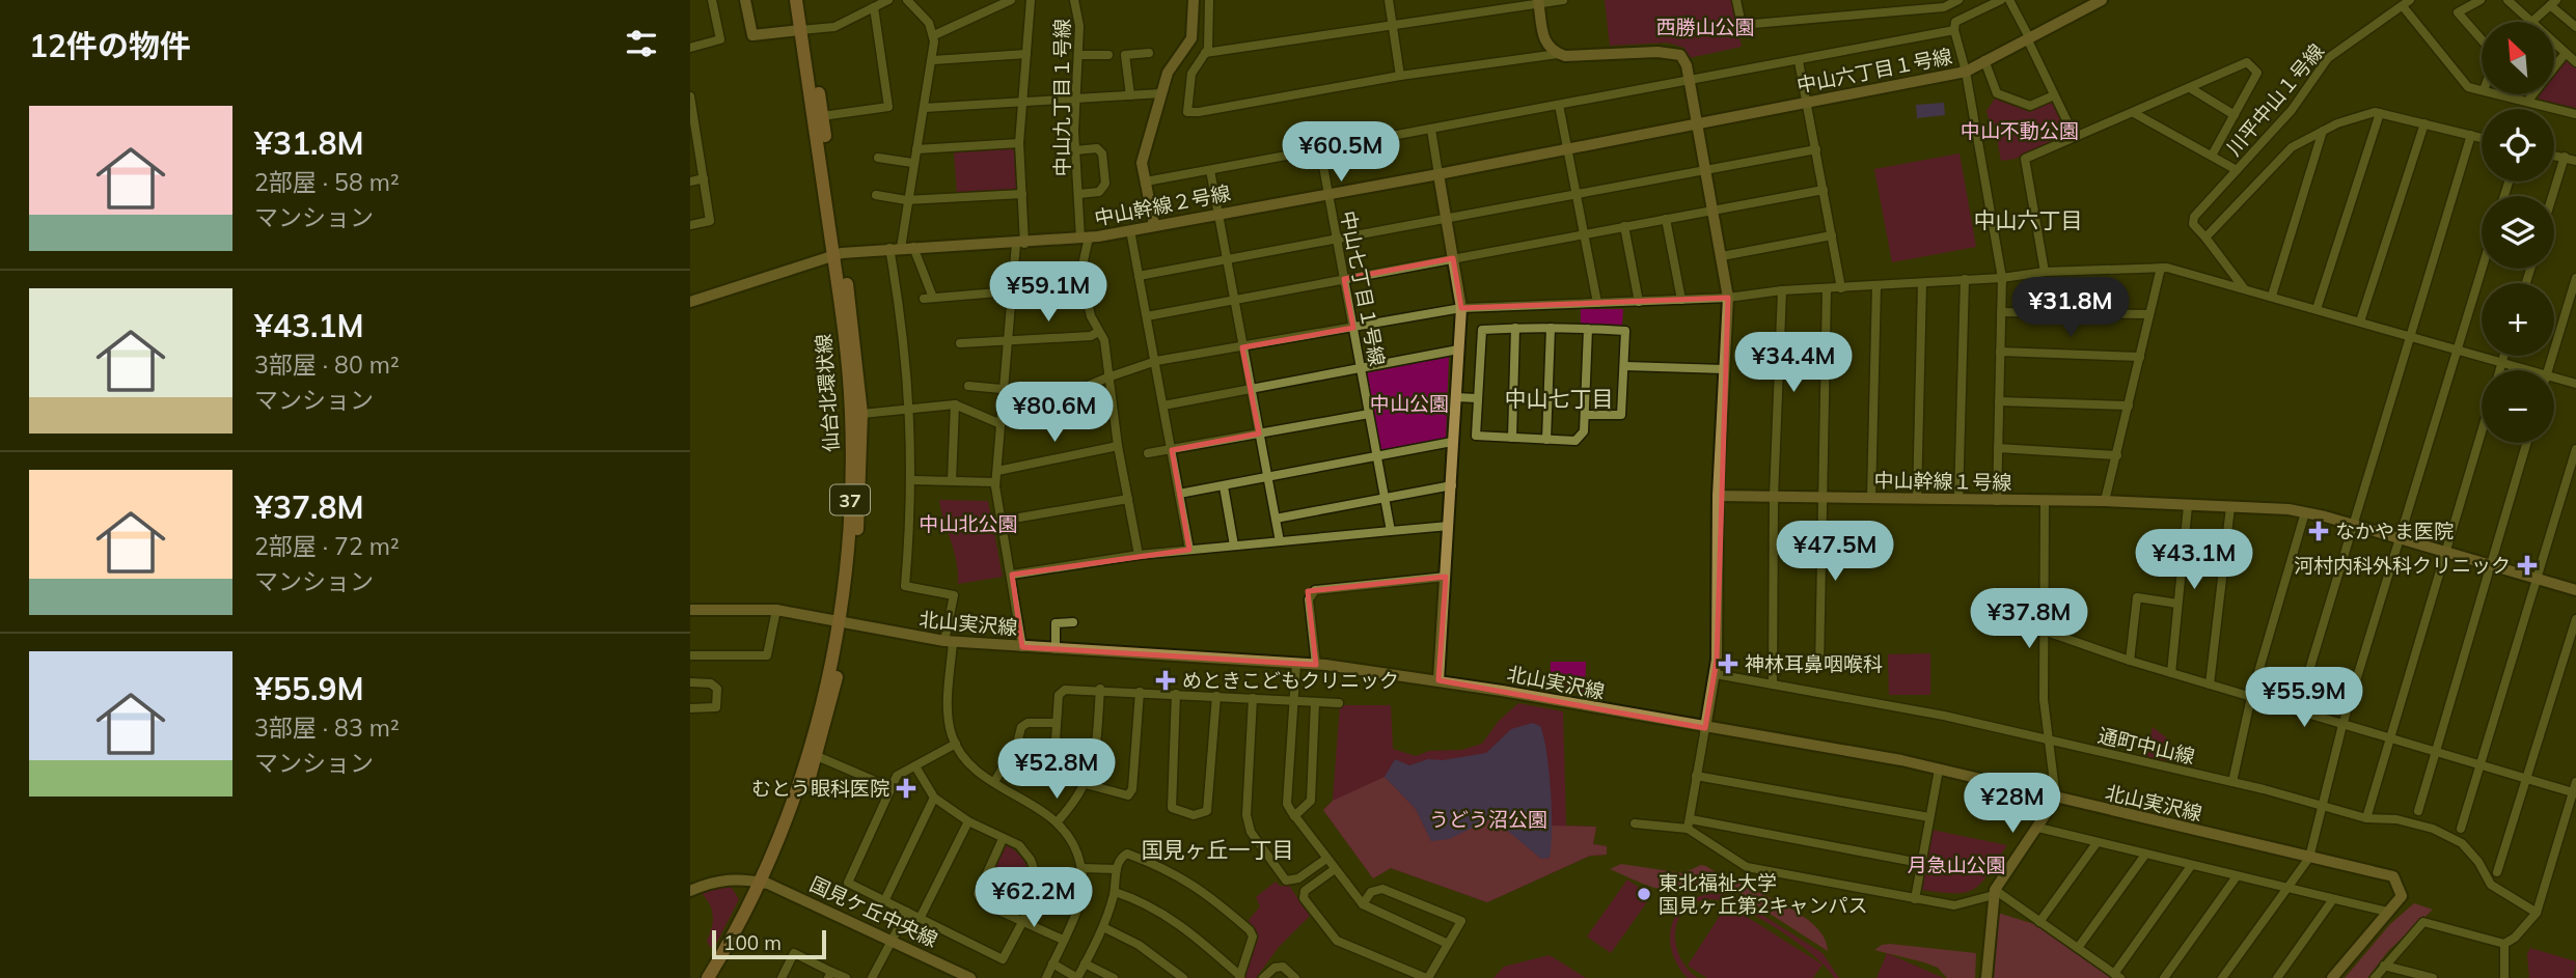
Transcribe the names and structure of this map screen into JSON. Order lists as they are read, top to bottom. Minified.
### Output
{"streets":{"main road":["仙台北環状線","37"],"street":["中山六丁目１号線","中山九丁目１号線","川平中山１号線","中山幹線２号線","中山七丁目１号線","中山幹線１号線","北山実沢線","通町中山線","国見ケ丘中央線"]},"crossings":[["中山六丁目１号線","中山幹線２号線"],["中山九丁目１号線","中山幹線２号線"],["中山幹線２号線","中山七丁目１号線"],["中山幹線２号線","仙台北環状線"],["仙台北環状線","北山実沢線"],["仙台北環状線","国見ケ丘中央線"]],"districts":["中山六丁目","中山七丁目","国見ヶ丘一丁目"],"parks":["西勝山公園","中山不動公園","中山公園","中山北公園","うどう沼公園","月急山公園"],"places":{"health":["なかやま医院","河村内科外科クリニック","神林耳鼻咽喉科","めときこどもクリニック","むとう眼科医院"],"other":["東北福祉大学 国見ヶ丘第2キャンパス"]},"scale_bar":"100 m","north":"top left","page":{"heading":"12件の物件","map_buttons":["+","−"],"list":[{"name":"¥31.8M","note":"2部屋 · 58 m² · マンション"},{"name":"¥43.1M","note":"3部屋 · 80 m² · マンション"},{"name":"¥37.8M","note":"2部屋 · 72 m² · マンション"},{"name":"¥55.9M","note":"3部屋 · 83 m² · マンション"}],"price":["¥60.5M","¥59.1M","¥31.8M","¥34.4M","¥80.6M","¥47.5M","¥43.1M","¥37.8M","¥55.9M","¥52.8M","¥28M","¥62.2M"],"scale":"100 m"}}
